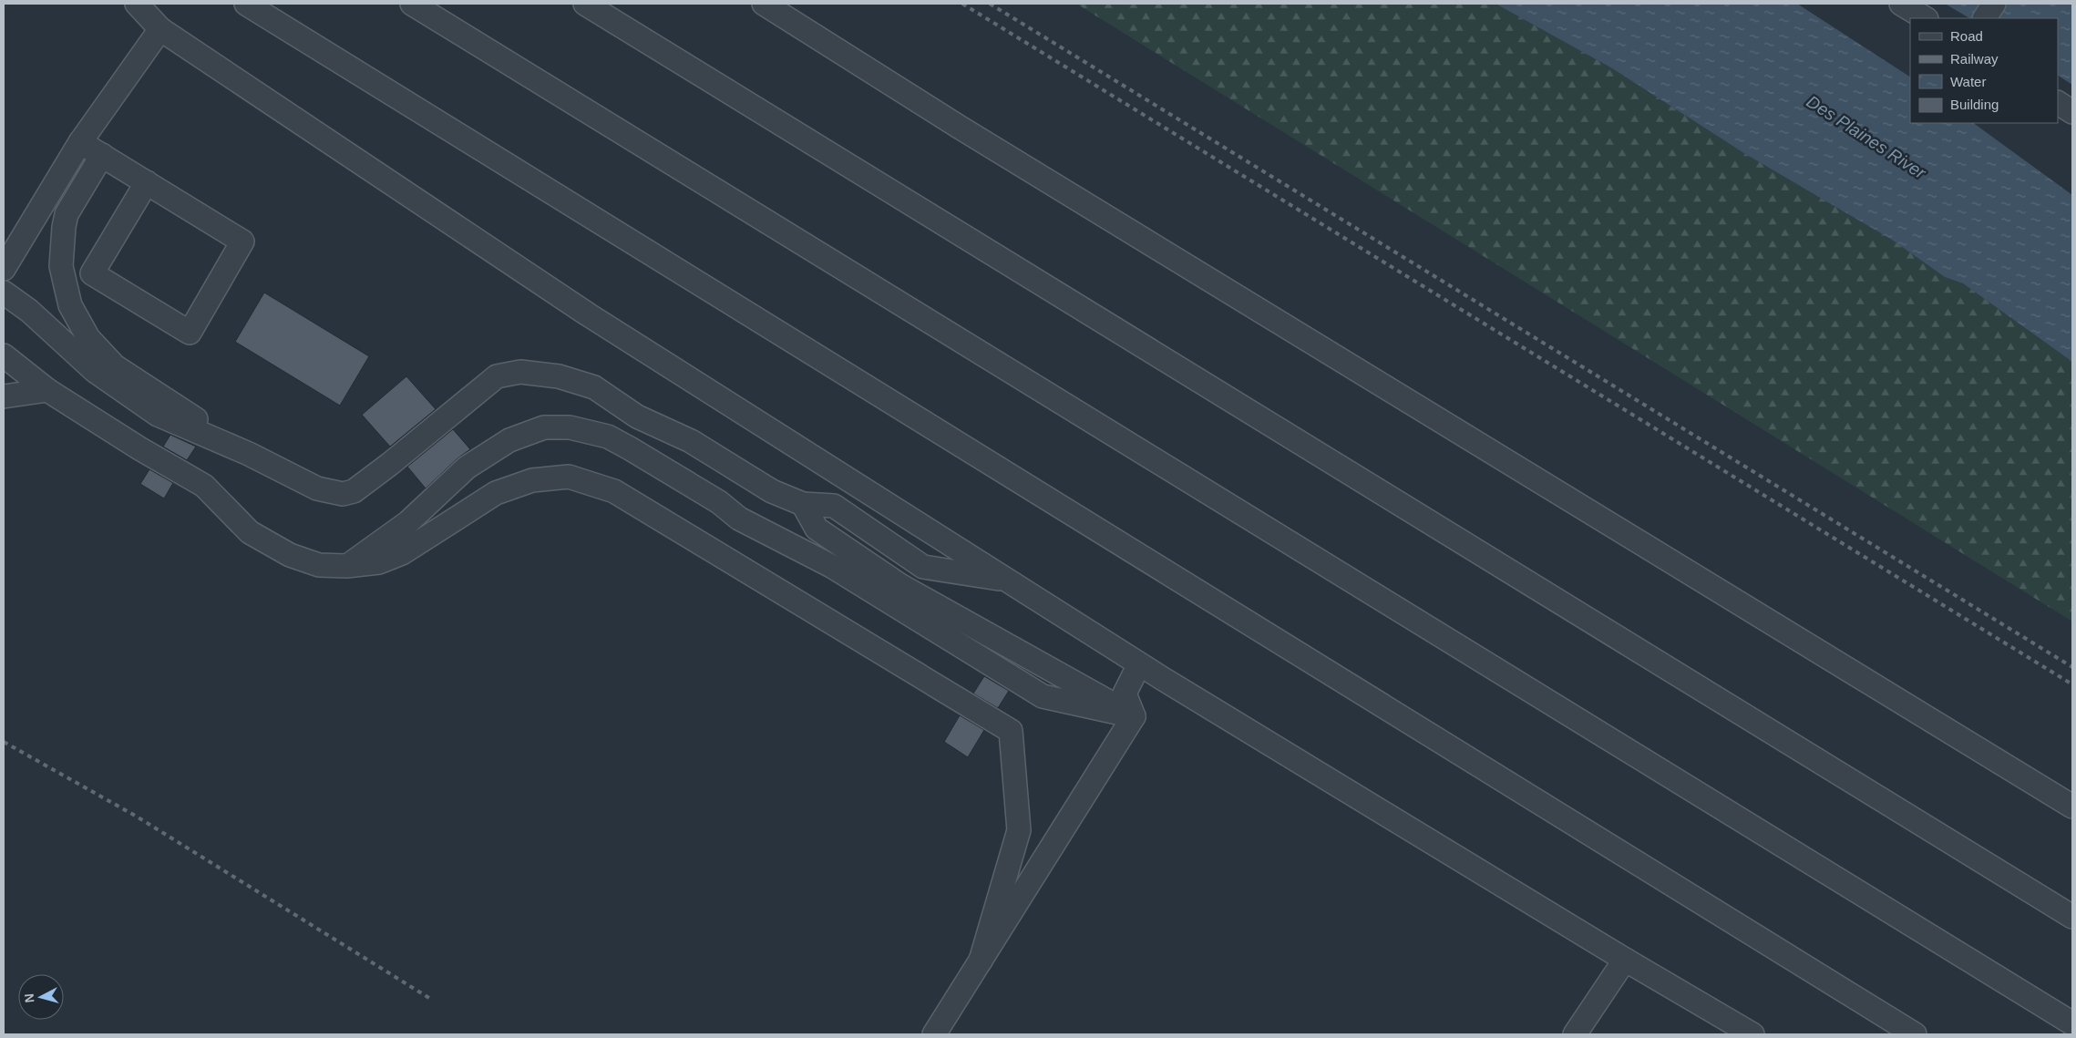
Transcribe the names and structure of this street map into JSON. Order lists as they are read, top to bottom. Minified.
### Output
{"water":["Des Plaines River"],"legend":["Road","Railway","Water","Building"],"north":"left"}
